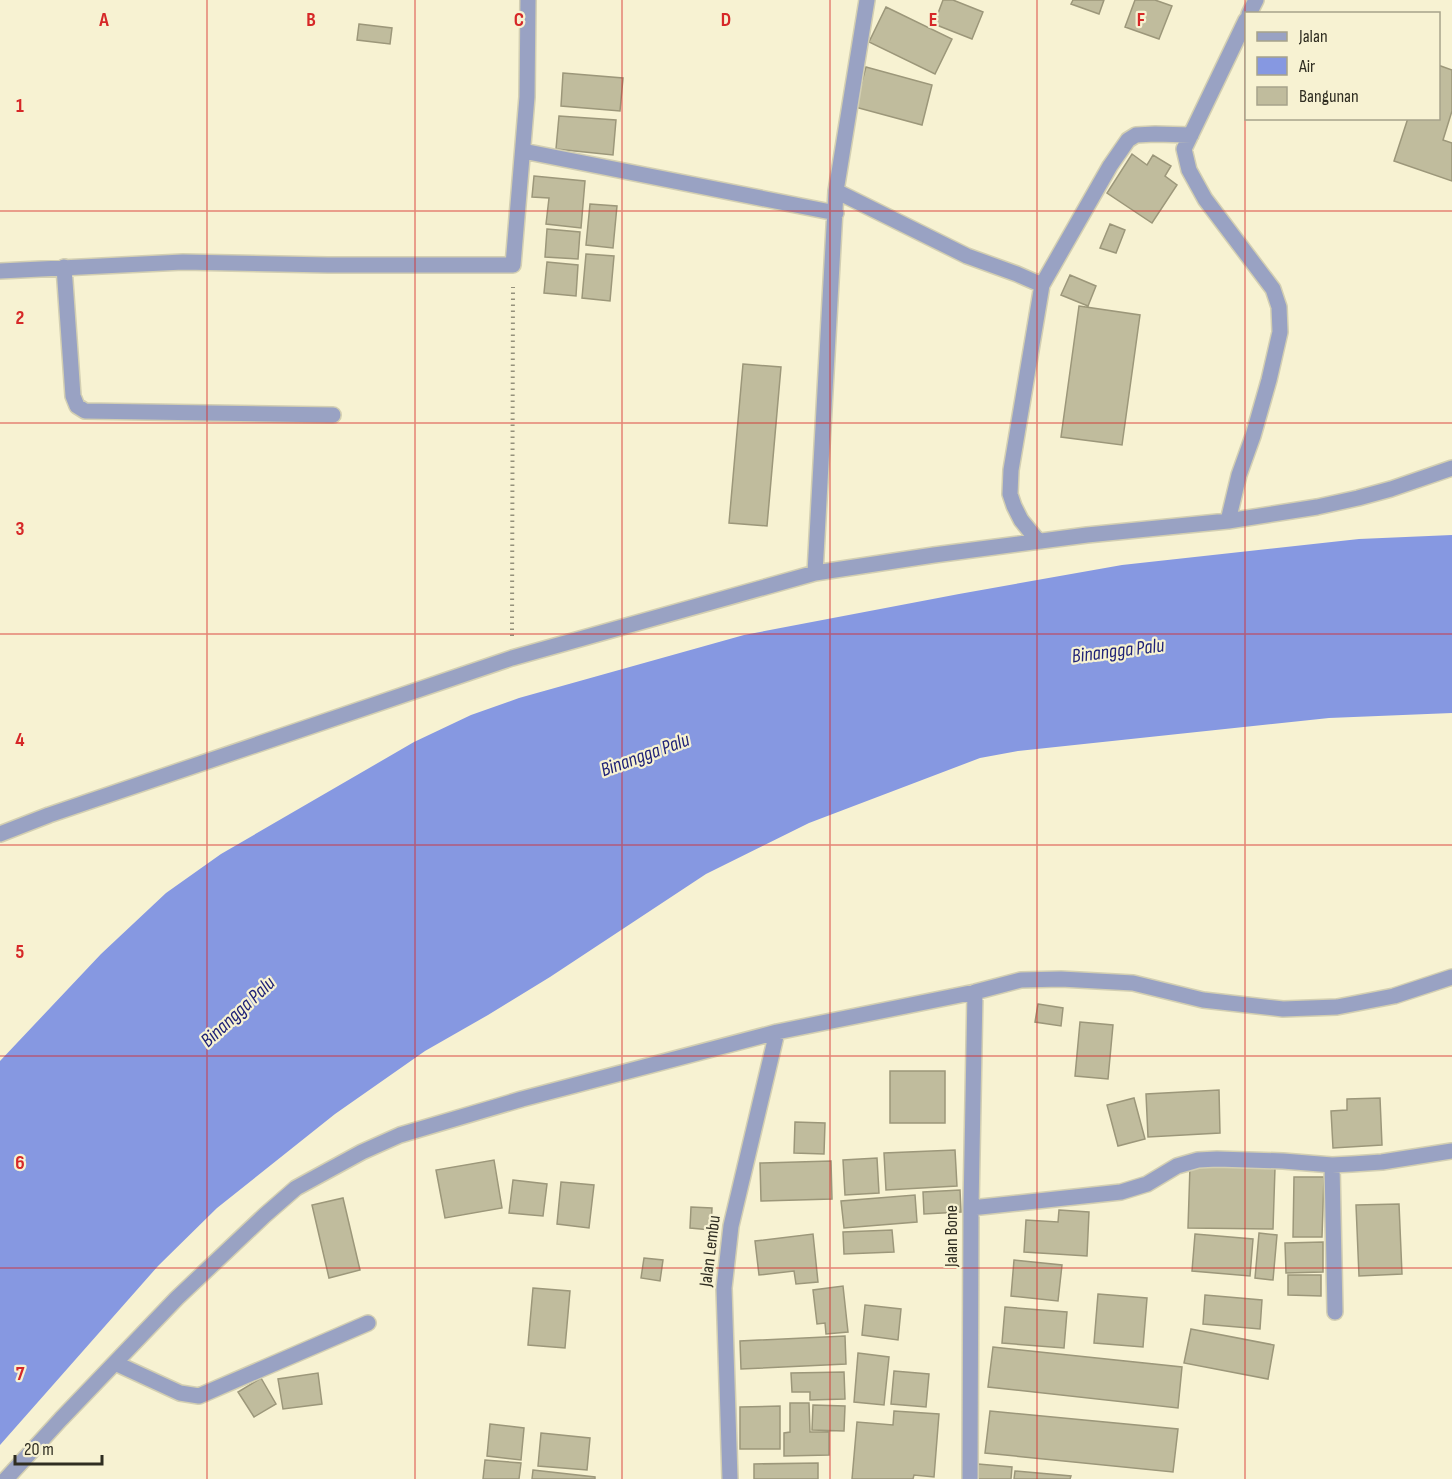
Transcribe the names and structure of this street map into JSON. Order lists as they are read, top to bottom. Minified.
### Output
{"streets":{"street":["Jalan Bone","Jalan Lembu"]},"water":["Binangga Palu"],"legend":["Jalan","Air","Bangunan"],"scale_bar":"20 m","grid":{"columns":["A","B","C","D","E","F"],"rows":["1","2","3","4","5","6","7"]}}
